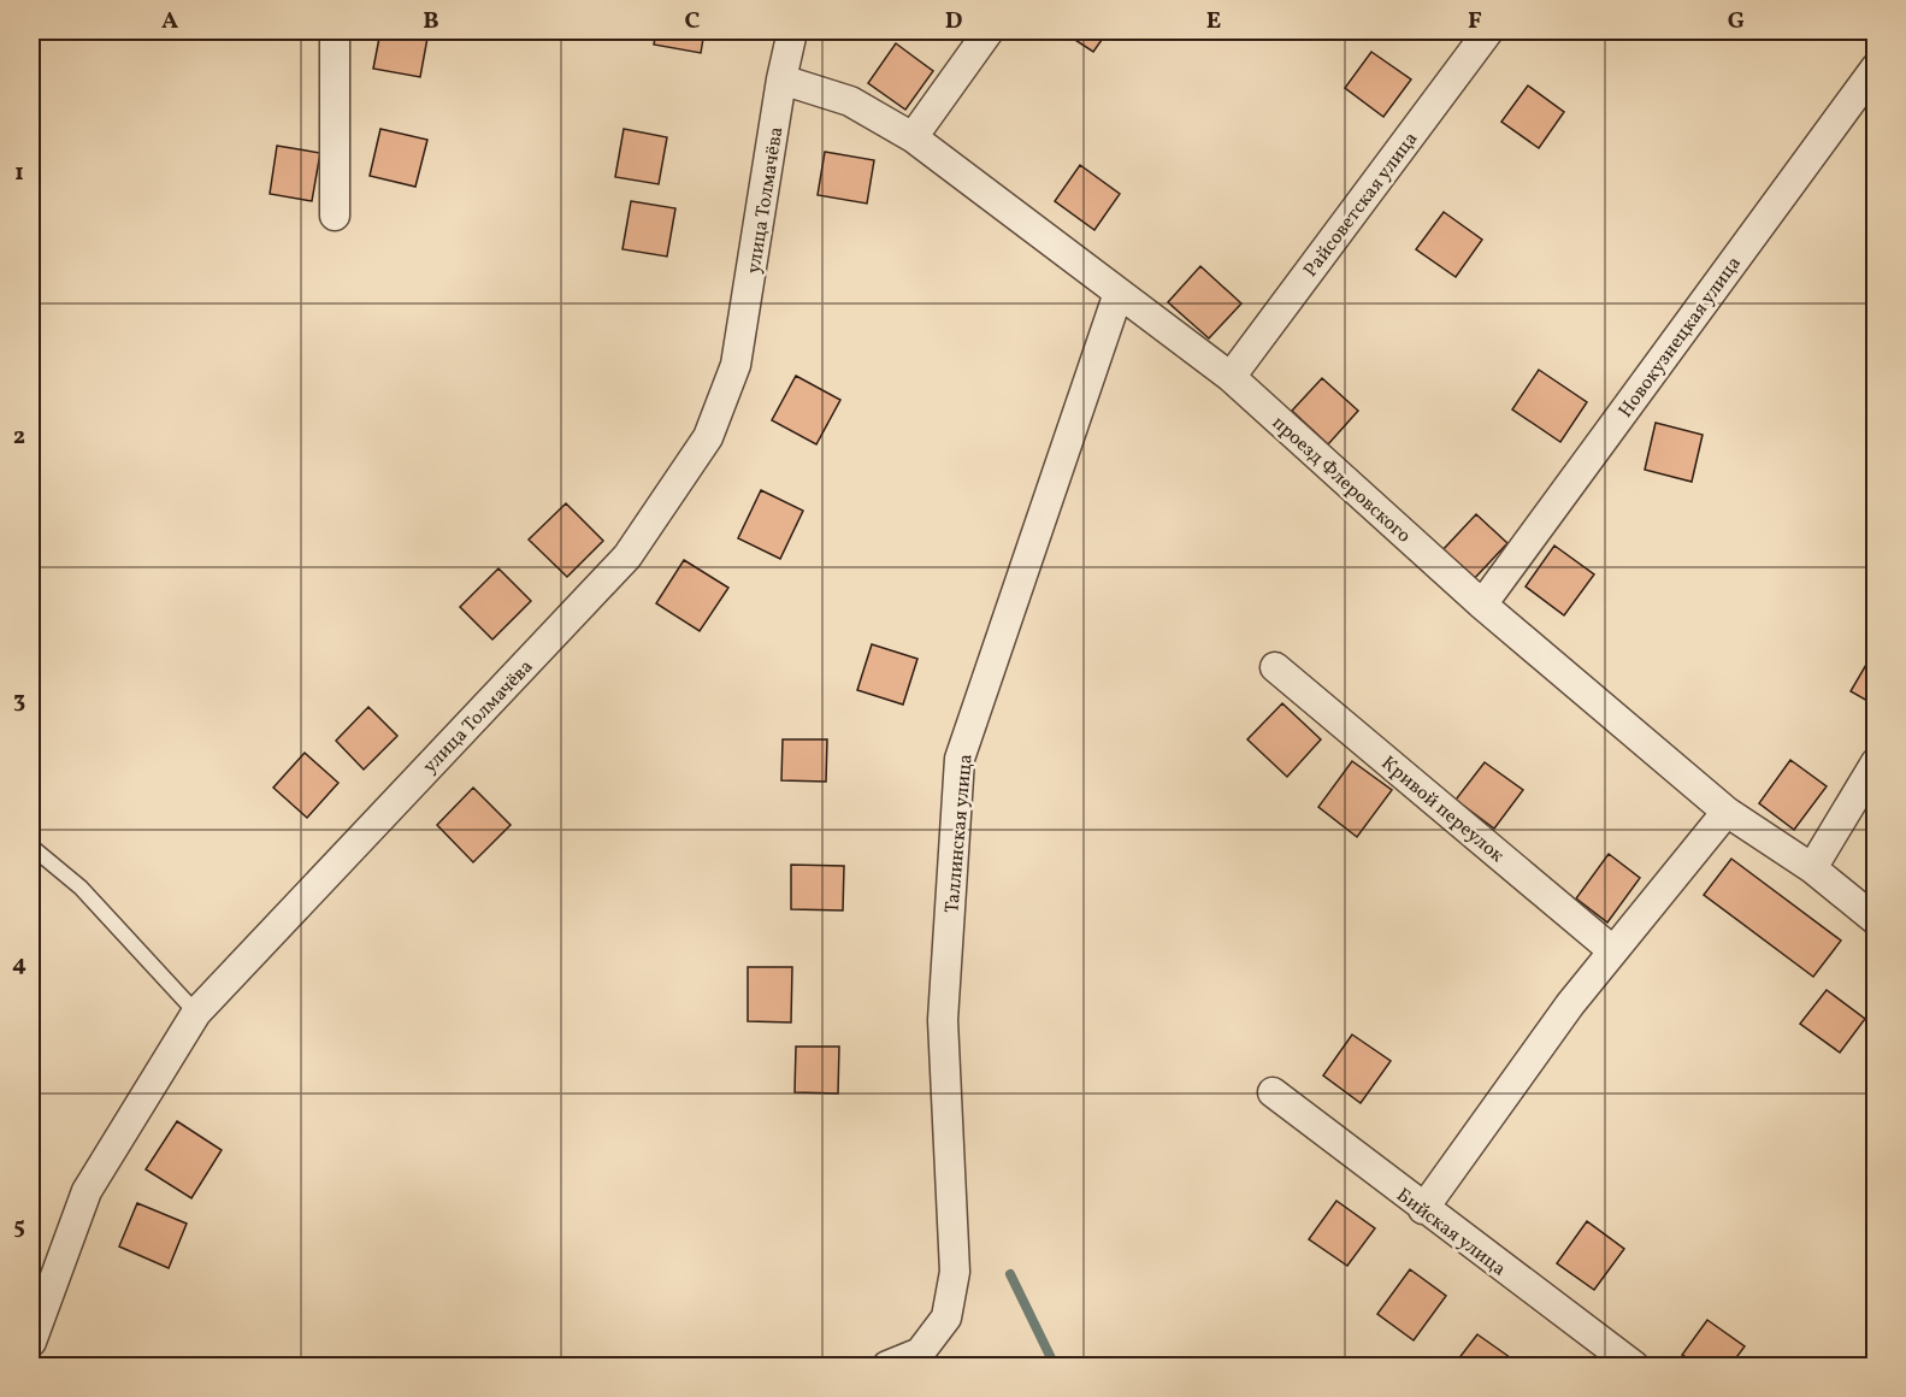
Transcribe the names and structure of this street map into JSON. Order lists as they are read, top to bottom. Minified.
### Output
{"streets":{"street":["улица Толмачёва","Райсоветская улица","Новокузнецкая улица","проезд Флеровского","Кривой переулок","Таллинская улица","Бийская улица"]},"crossings":[["улица Толмачёва","проезд Флеровского"],["Райсоветская улица","проезд Флеровского"],["Новокузнецкая улица","проезд Флеровского"],["проезд Флеровского","Таллинская улица"]],"grid":{"columns":["A","B","C","D","E","F","G"],"rows":["1","2","3","4","5"]}}
